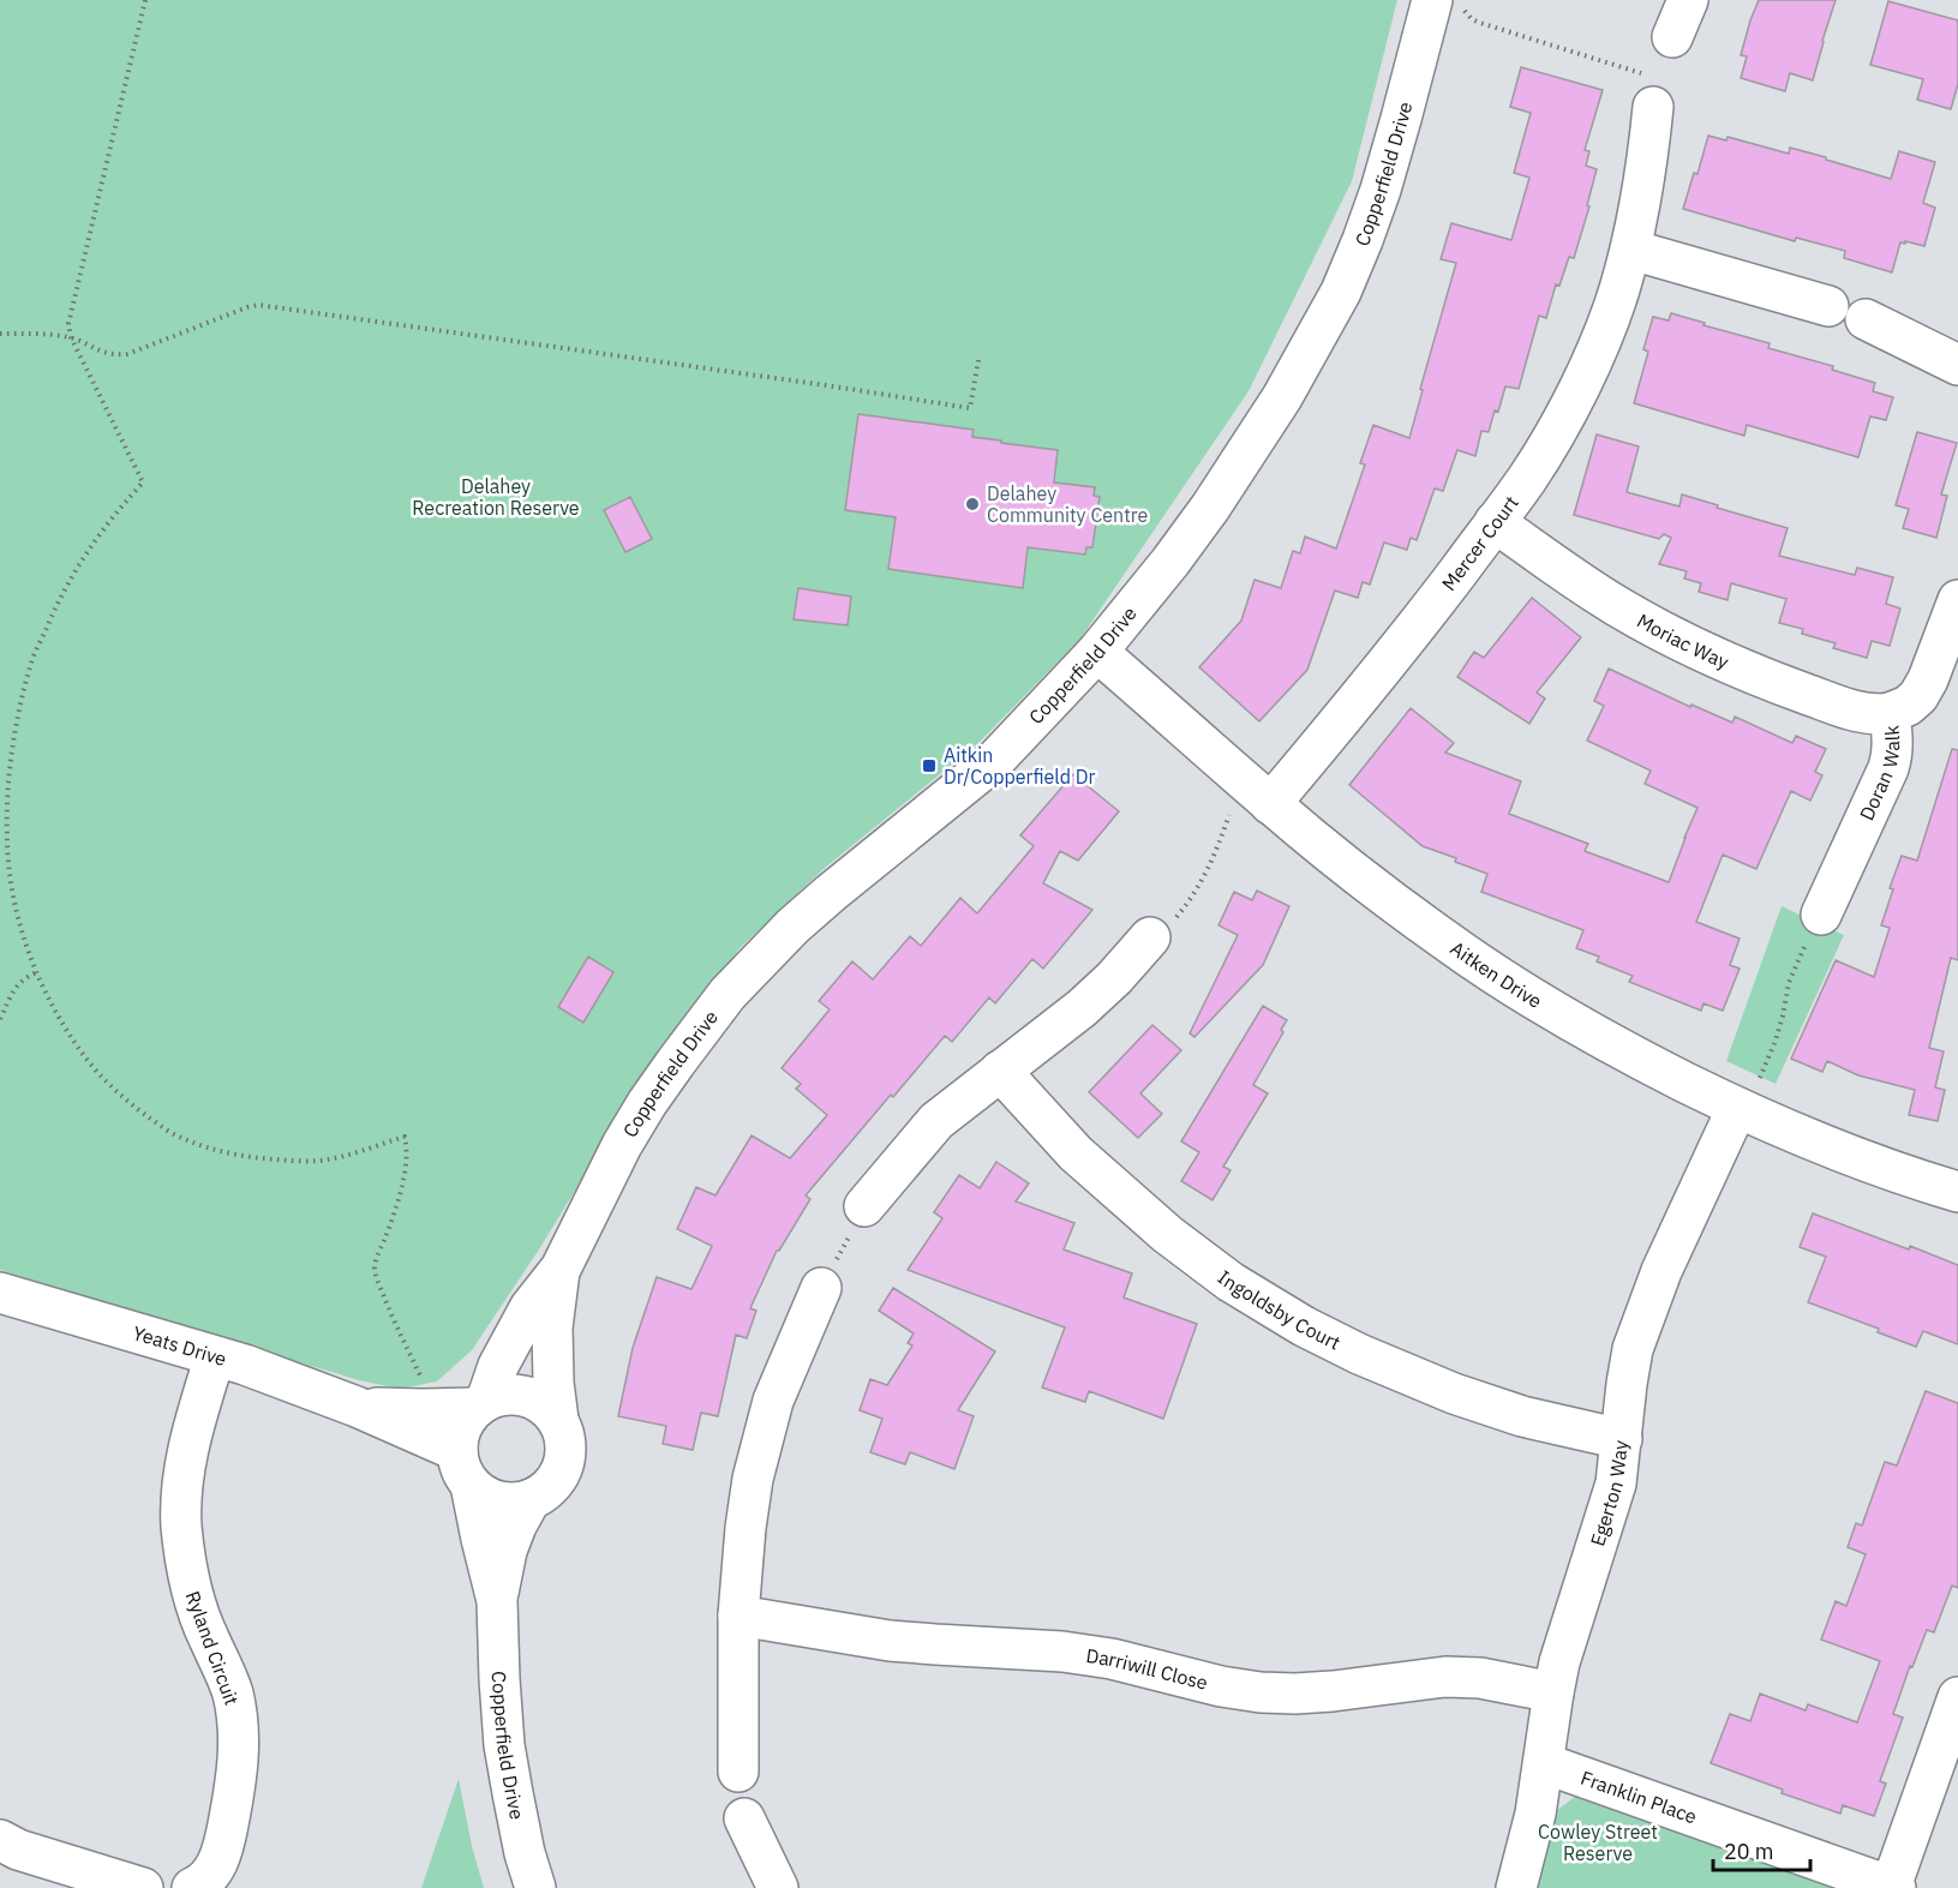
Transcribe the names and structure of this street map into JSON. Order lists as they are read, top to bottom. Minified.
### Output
{"streets":{"street":["Copperfield Drive","Mercer Court","Moriac Way","Doran Walk","Aitken Drive","Ingoldsby Court","Yeats Drive","Egerton Way","Ryland Circuit","Darriwill Close","Franklin Place"]},"crossings":[["Copperfield Drive","Aitken Drive"],["Copperfield Drive","Yeats Drive"],["Mercer Court","Moriac Way"],["Mercer Court","Aitken Drive"],["Moriac Way","Doran Walk"],["Aitken Drive","Egerton Way"],["Ingoldsby Court","Egerton Way"],["Yeats Drive","Ryland Circuit"],["Egerton Way","Darriwill Close"],["Egerton Way","Franklin Place"]],"parks":["Delahey Recreation Reserve","Cowley Street Reserve"],"places":{"other":["Delahey Community Centre"],"transit":["Aitkin Dr/Copperfield Dr"]},"scale_bar":"20 m"}
